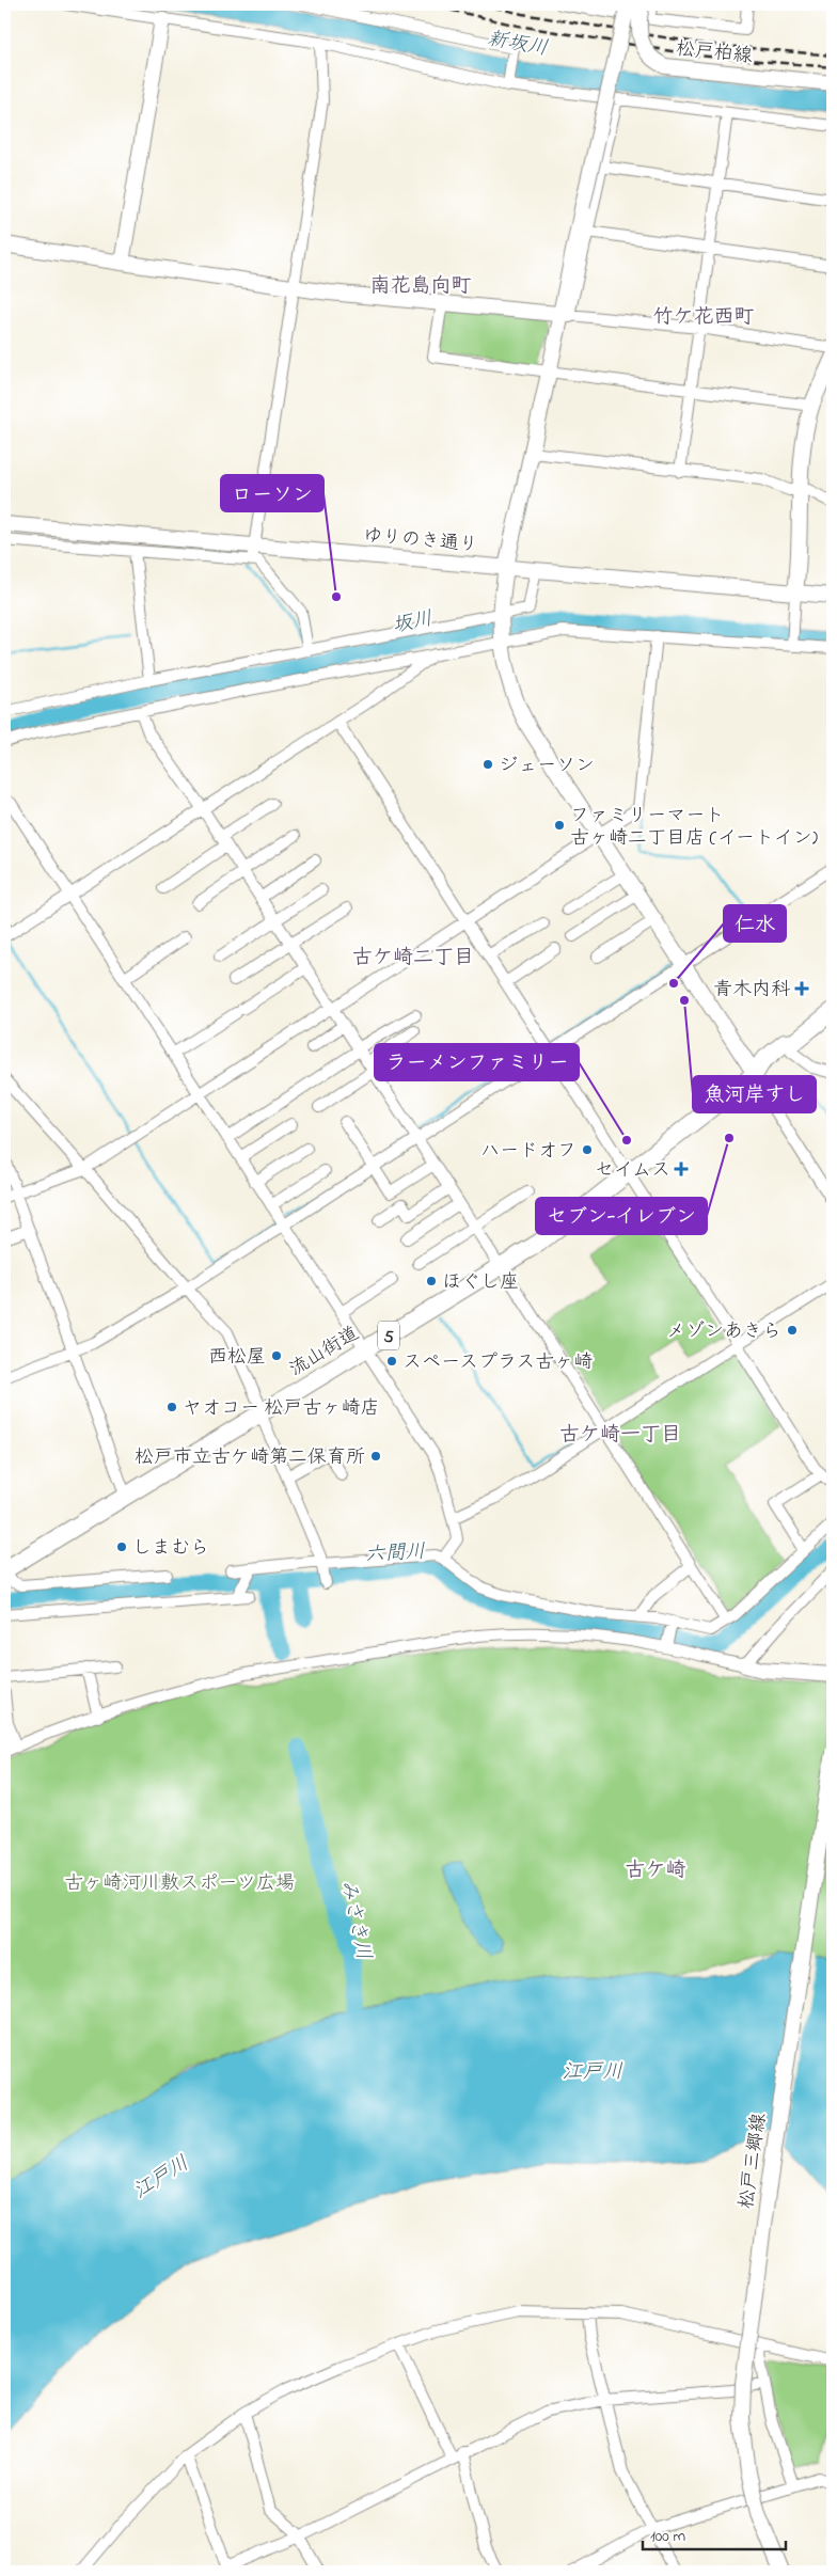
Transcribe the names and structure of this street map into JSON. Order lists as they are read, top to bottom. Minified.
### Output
{"streets":{"main road":["5","流山街道"],"street":["松戸柏線","ゆりのき通り","松戸三郷線"]},"districts":["南花島向町","竹ケ花西町","古ケ崎二丁目","古ケ崎一丁目","古ケ崎"],"water":["新坂川","坂川","六間川","みさき川","江戸川"],"parks":["古ヶ崎河川敷スポーツ広場"],"places":{"other":["ローソン","ジェーソン","ファミリーマート 古ヶ崎二丁目店 (イートイン)","仁水","魚河岸すし","セブン-イレブン","ラーメンファミリー","ハードオフ","ほぐし座","メゾンあきら","西松屋","スペースプラス古ヶ崎","ヤオコー 松戸古ヶ崎店","松戸市立古ケ崎第二保育所","しまむら"],"health":["青木内科","セイムス"]},"scale_bar":"100 m"}
